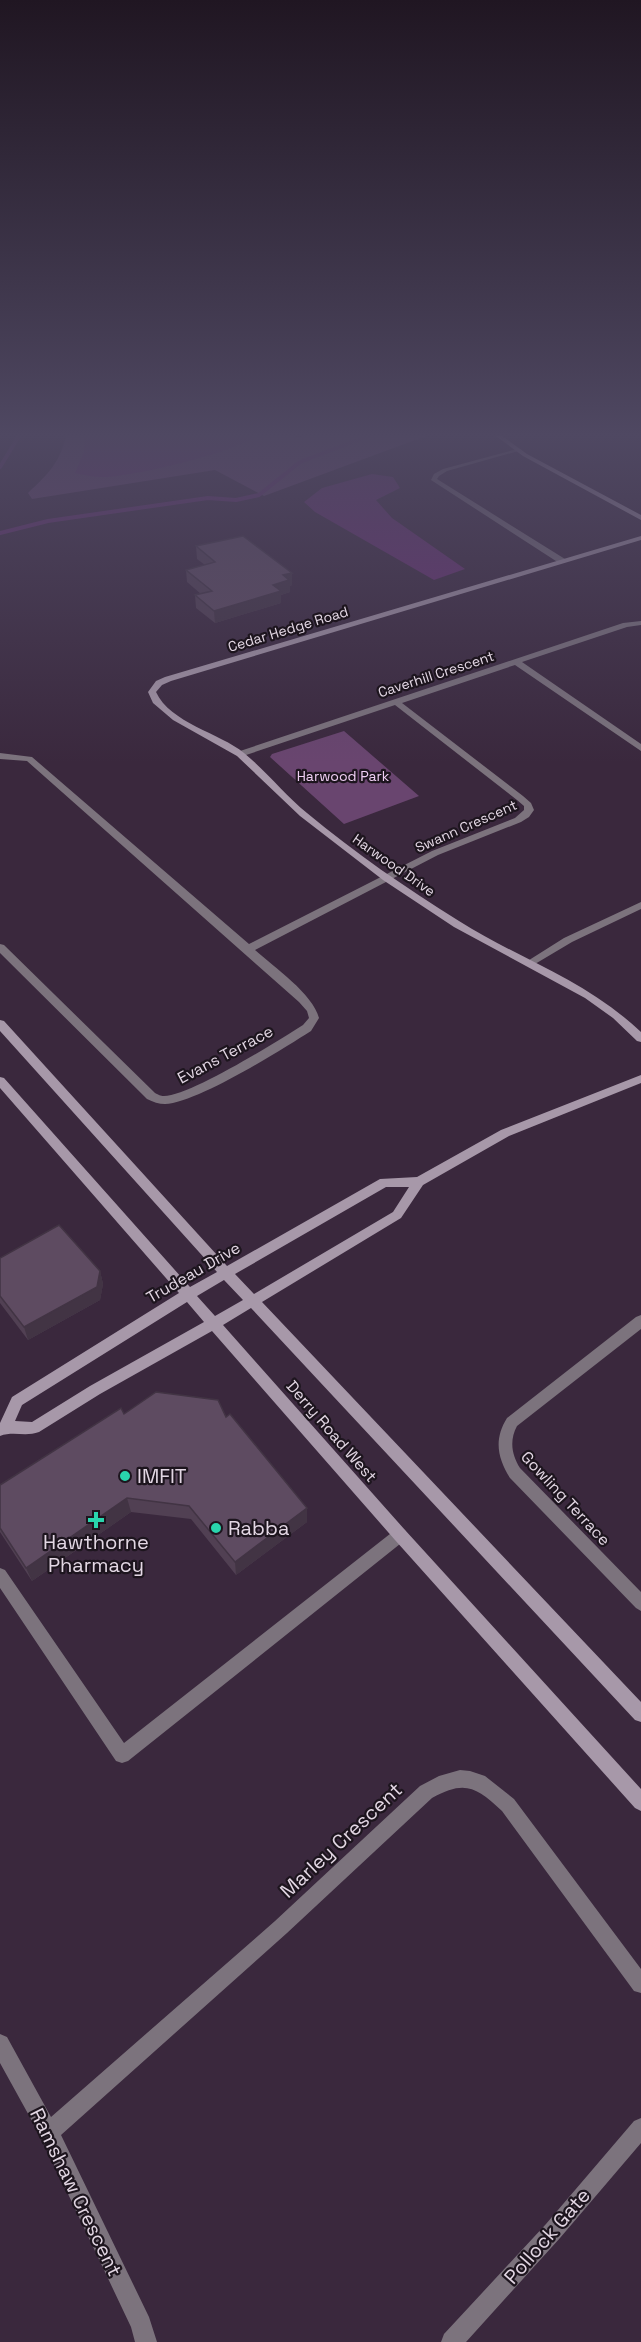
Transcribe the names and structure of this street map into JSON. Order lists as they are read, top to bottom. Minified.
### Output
{"streets":{"street":["Cedar Hedge Road","Caverhill Crescent","Swann Crescent","Harwood Drive","Evans Terrace","Trudeau Drive","Derry Road West","Gowling Terrace","Marley Crescent","Ramshaw Crescent","Pollock Gate"]},"crossings":[["Cedar Hedge Road","Harwood Drive"],["Caverhill Crescent","Swann Crescent"],["Caverhill Crescent","Harwood Drive"],["Swann Crescent","Harwood Drive"],["Trudeau Drive","Derry Road West"],["Marley Crescent","Ramshaw Crescent"]],"parks":["Harwood Park"],"places":{"other":["IMFIT","Rabba"],"health":["Hawthorne Pharmacy"]}}
